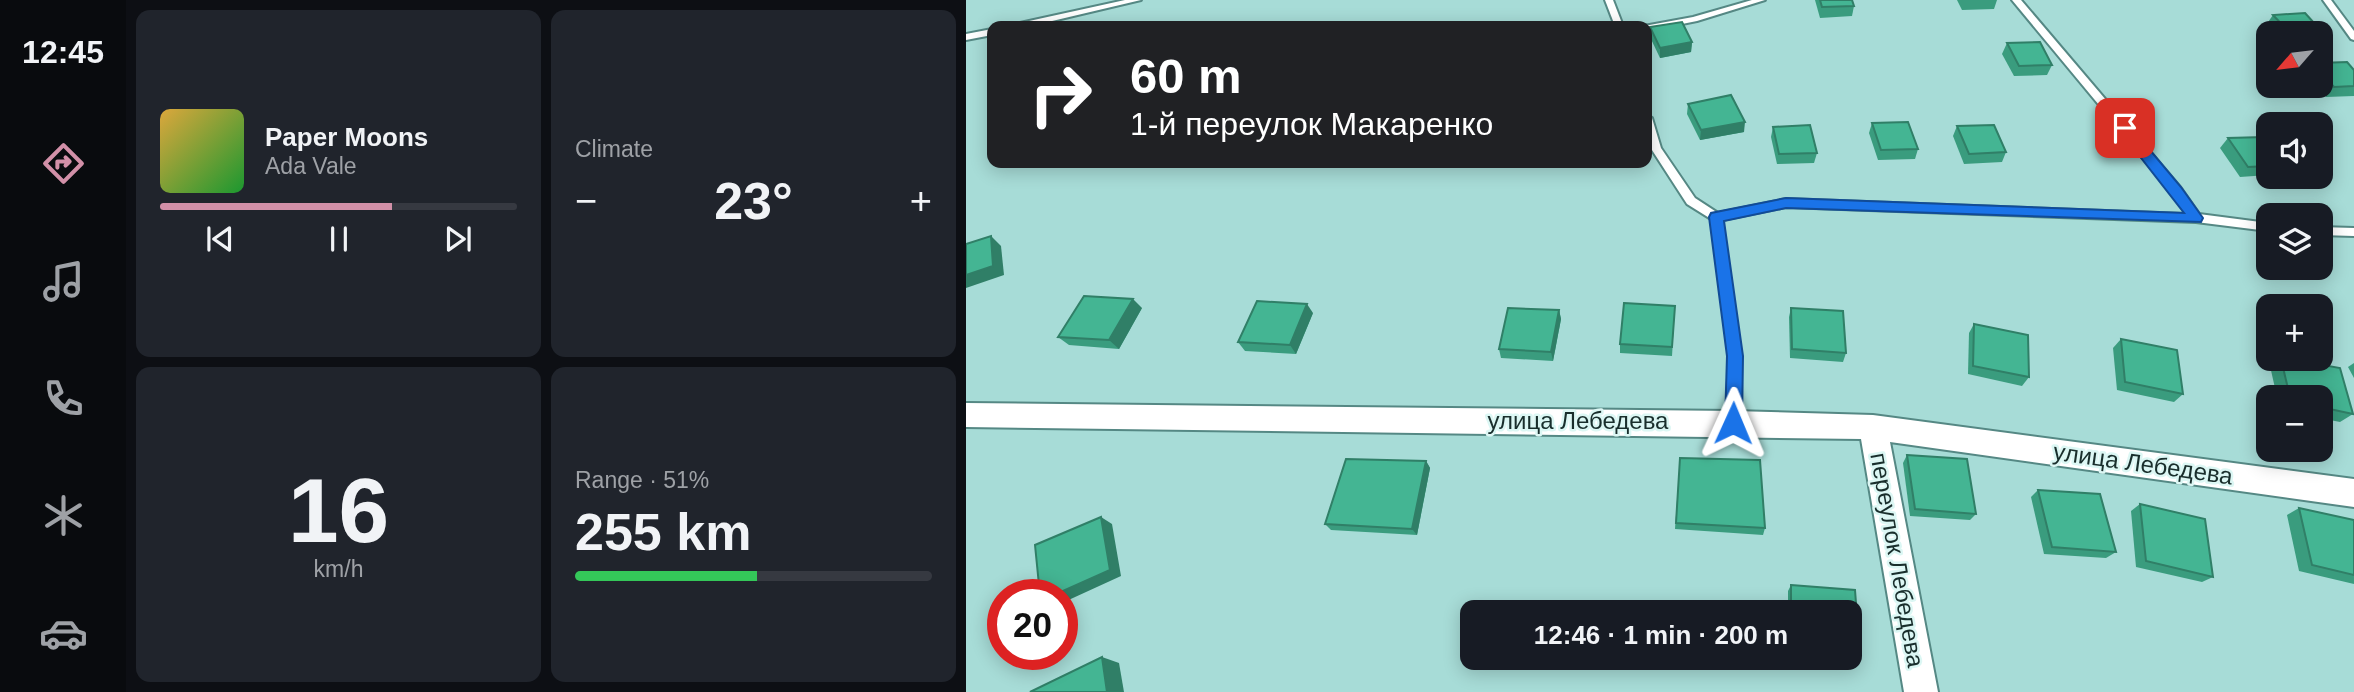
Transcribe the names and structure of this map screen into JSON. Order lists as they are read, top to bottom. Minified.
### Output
{"streets":{"street":["улица Лебедева","переулок Лебедева"]},"crossings":[["улица Лебедева","переулок Лебедева"]],"north":"bottom left","page":{"tabs":"12:45","tile":["Climate",["16","km/h"],["Range · 51%","255 km"]],"map_buttons":["+","−"],"turn":["60 m","1-й переулок Макаренко"],"song":["Paper Moons","Ada Vale"],"heat":["−","23°","+"],"limit":"20","trip":"12:46 · 1 min · 200 m"}}
